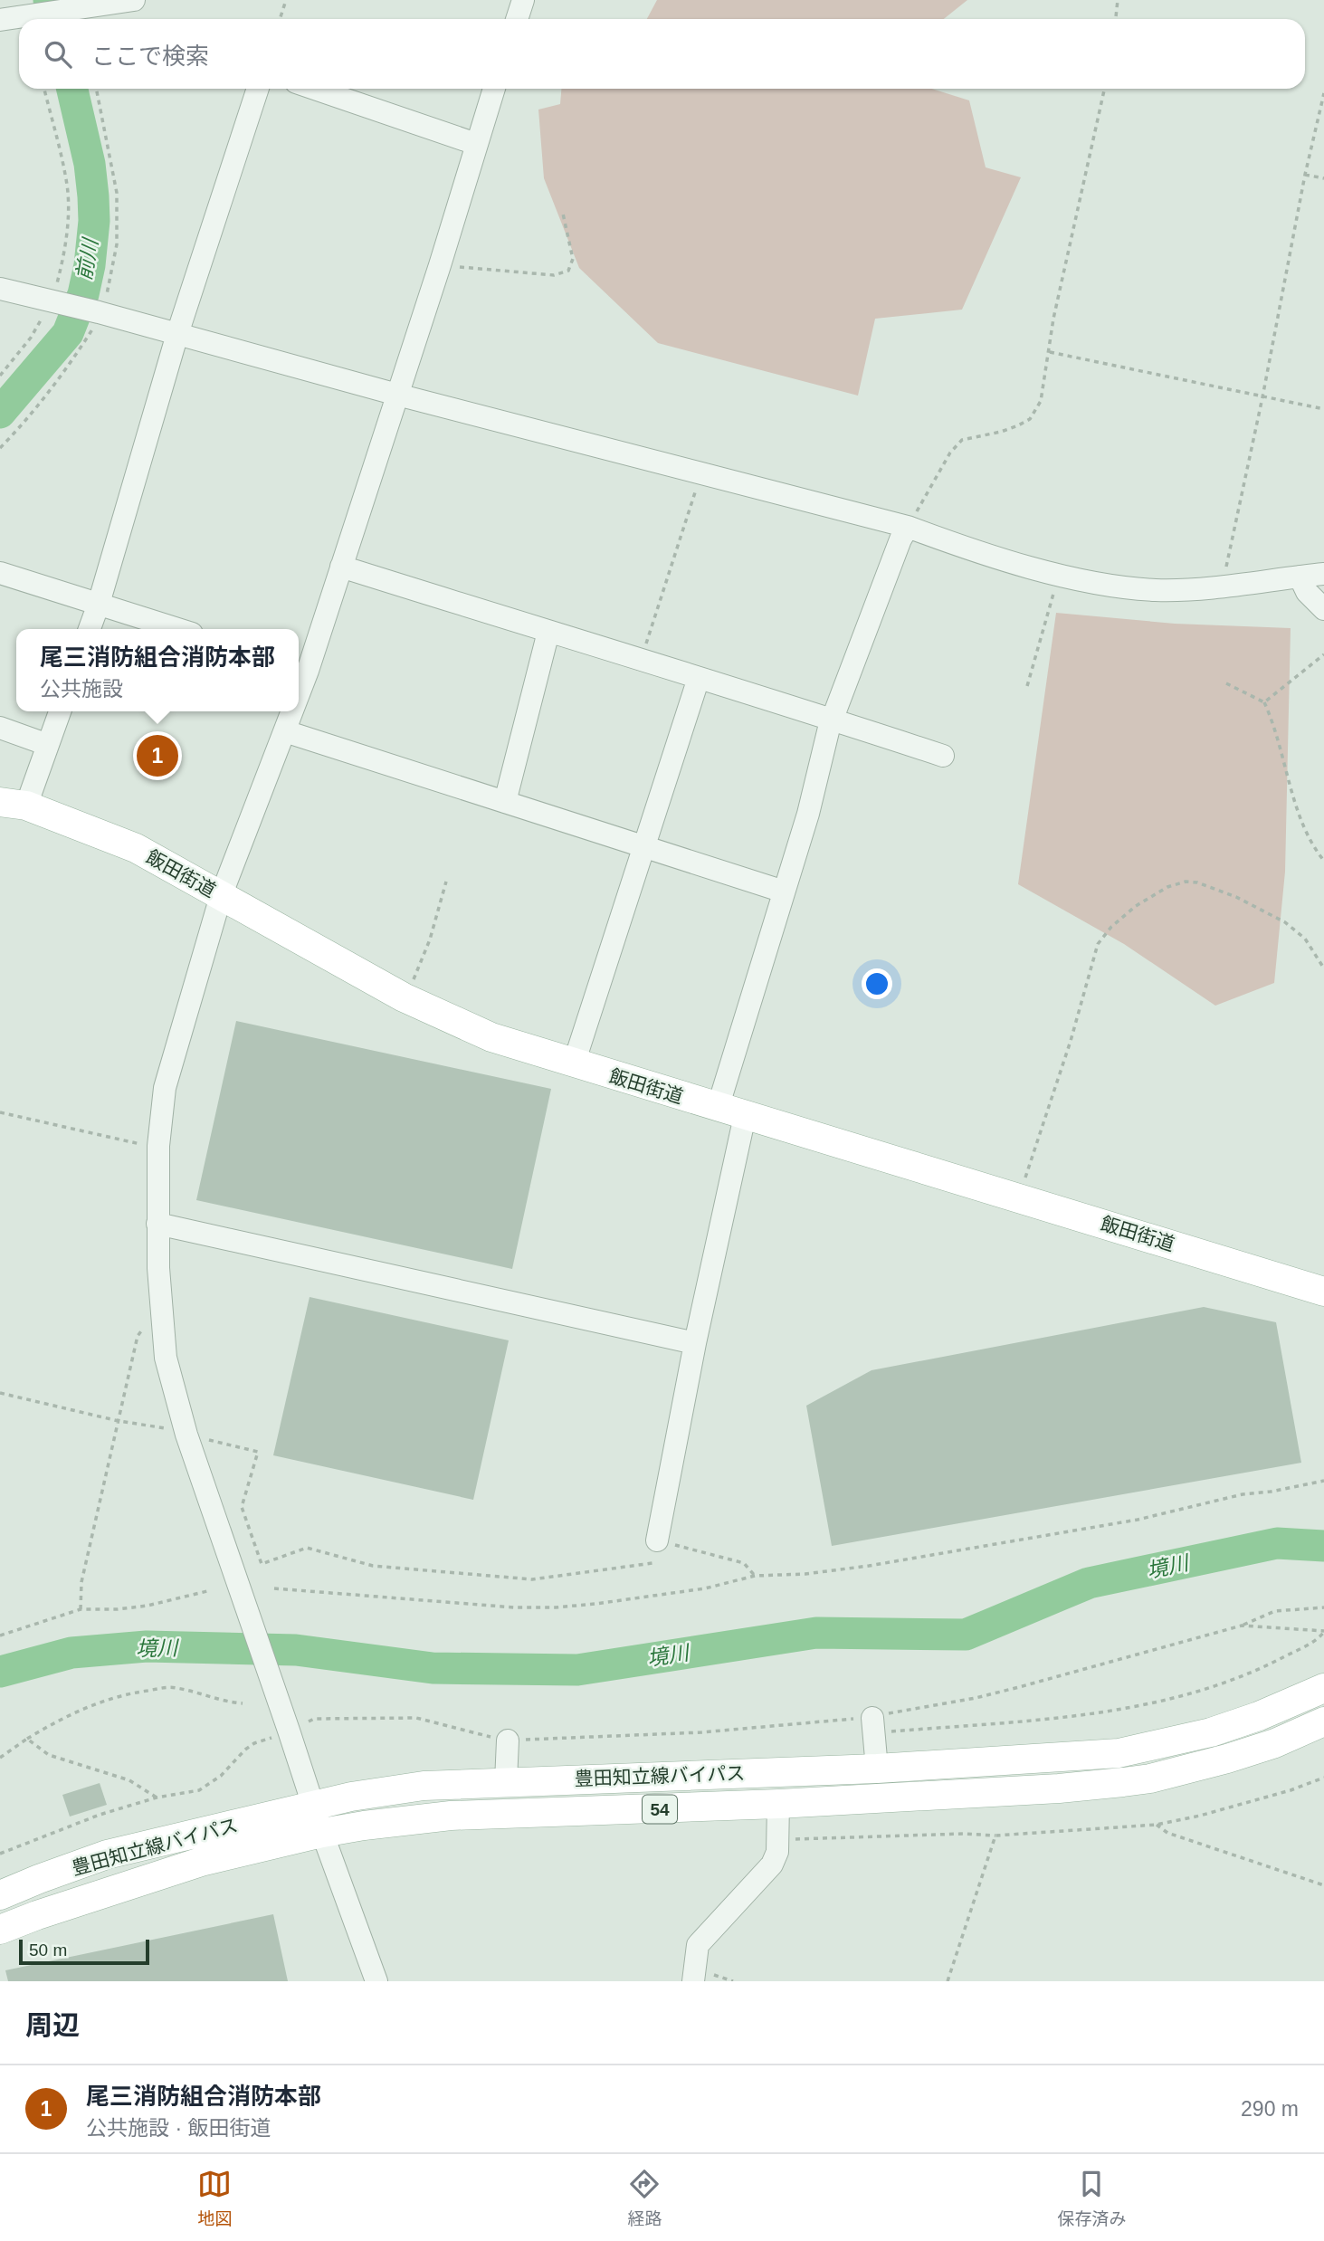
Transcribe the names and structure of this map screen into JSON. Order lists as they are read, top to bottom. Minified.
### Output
{"streets":{"main road":["飯田街道","豊田知立線バイパス","54"]},"water":["前川","境川"],"scale_bar":"50 m","page":{"search":"ここで検索","popup":["尾三消防組合消防本部","公共施設"],"pins":"1","scale":"50 m","heading":"周辺","list":[{"mark":"1","name":"尾三消防組合消防本部","note":"公共施設 · 飯田街道","value":"290 m"}],"nav":["地図","経路","保存済み"]}}
